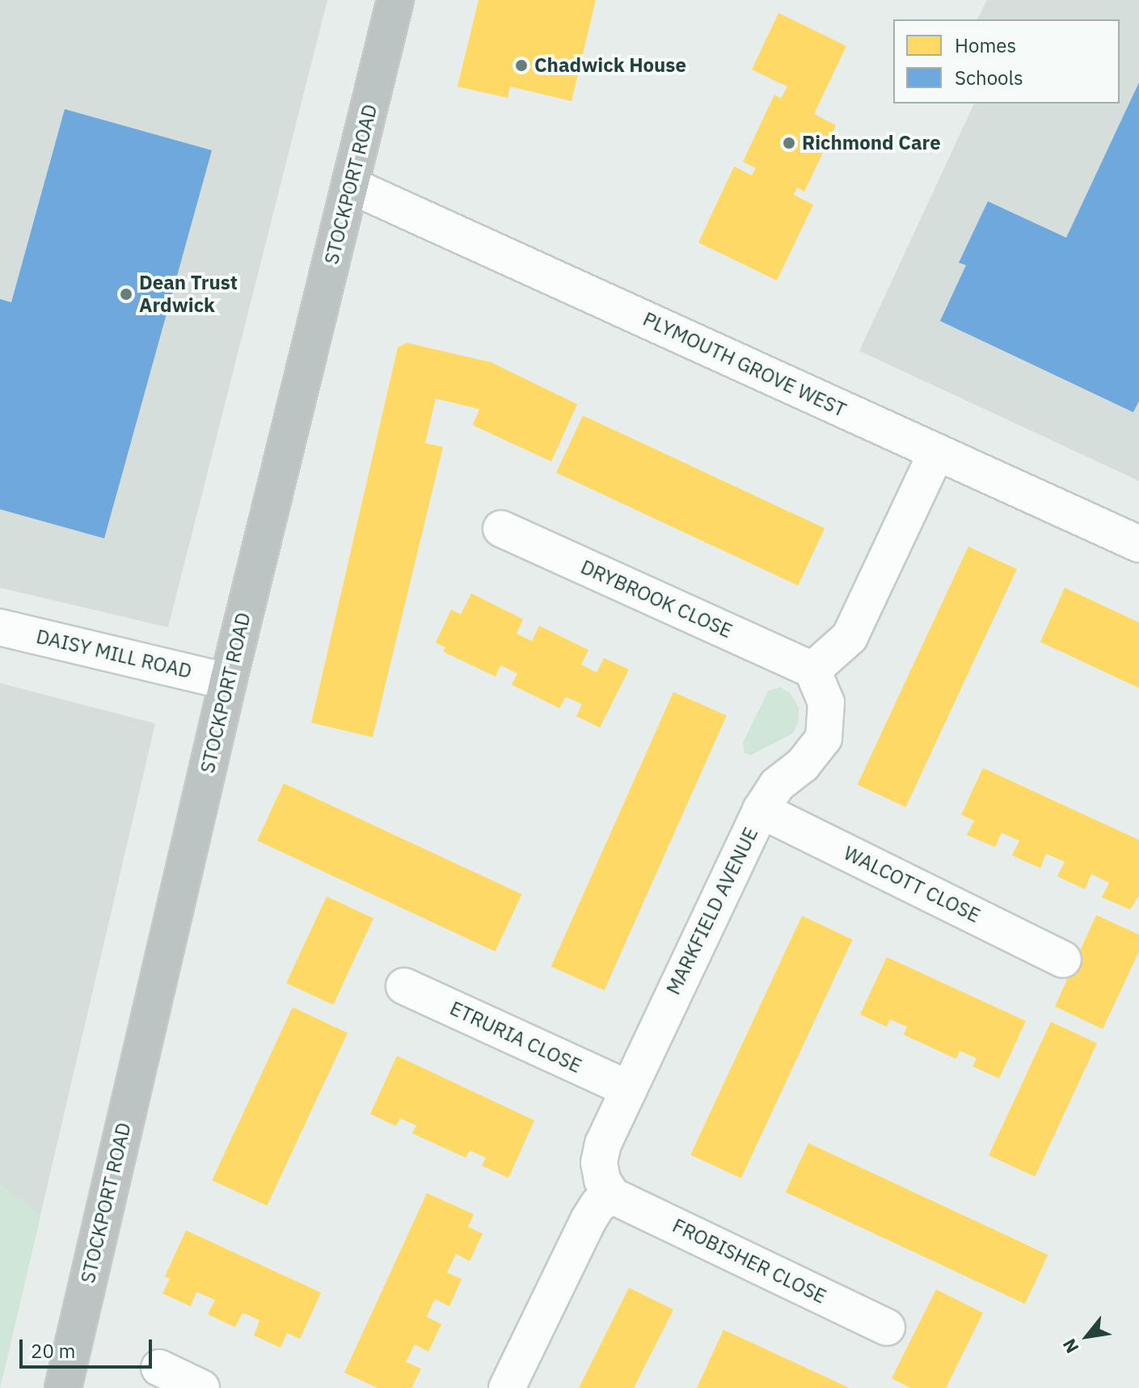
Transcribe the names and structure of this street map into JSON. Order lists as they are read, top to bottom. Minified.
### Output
{"streets":{"highway":["STOCKPORT ROAD"],"street":["PLYMOUTH GROVE WEST","DRYBROOK CLOSE","DAISY MILL ROAD","WALCOTT CLOSE","MARKFIELD AVENUE","ETRURIA CLOSE","FROBISHER CLOSE"]},"crossings":[["STOCKPORT ROAD","PLYMOUTH GROVE WEST"],["STOCKPORT ROAD","DAISY MILL ROAD"],["DRYBROOK CLOSE","MARKFIELD AVENUE"],["WALCOTT CLOSE","MARKFIELD AVENUE"],["MARKFIELD AVENUE","ETRURIA CLOSE"],["MARKFIELD AVENUE","FROBISHER CLOSE"]],"places":["Chadwick House","Richmond Care","Dean Trust Ardwick"],"legend":["Homes","Schools"],"scale_bar":"20 m","north":"bottom left"}
